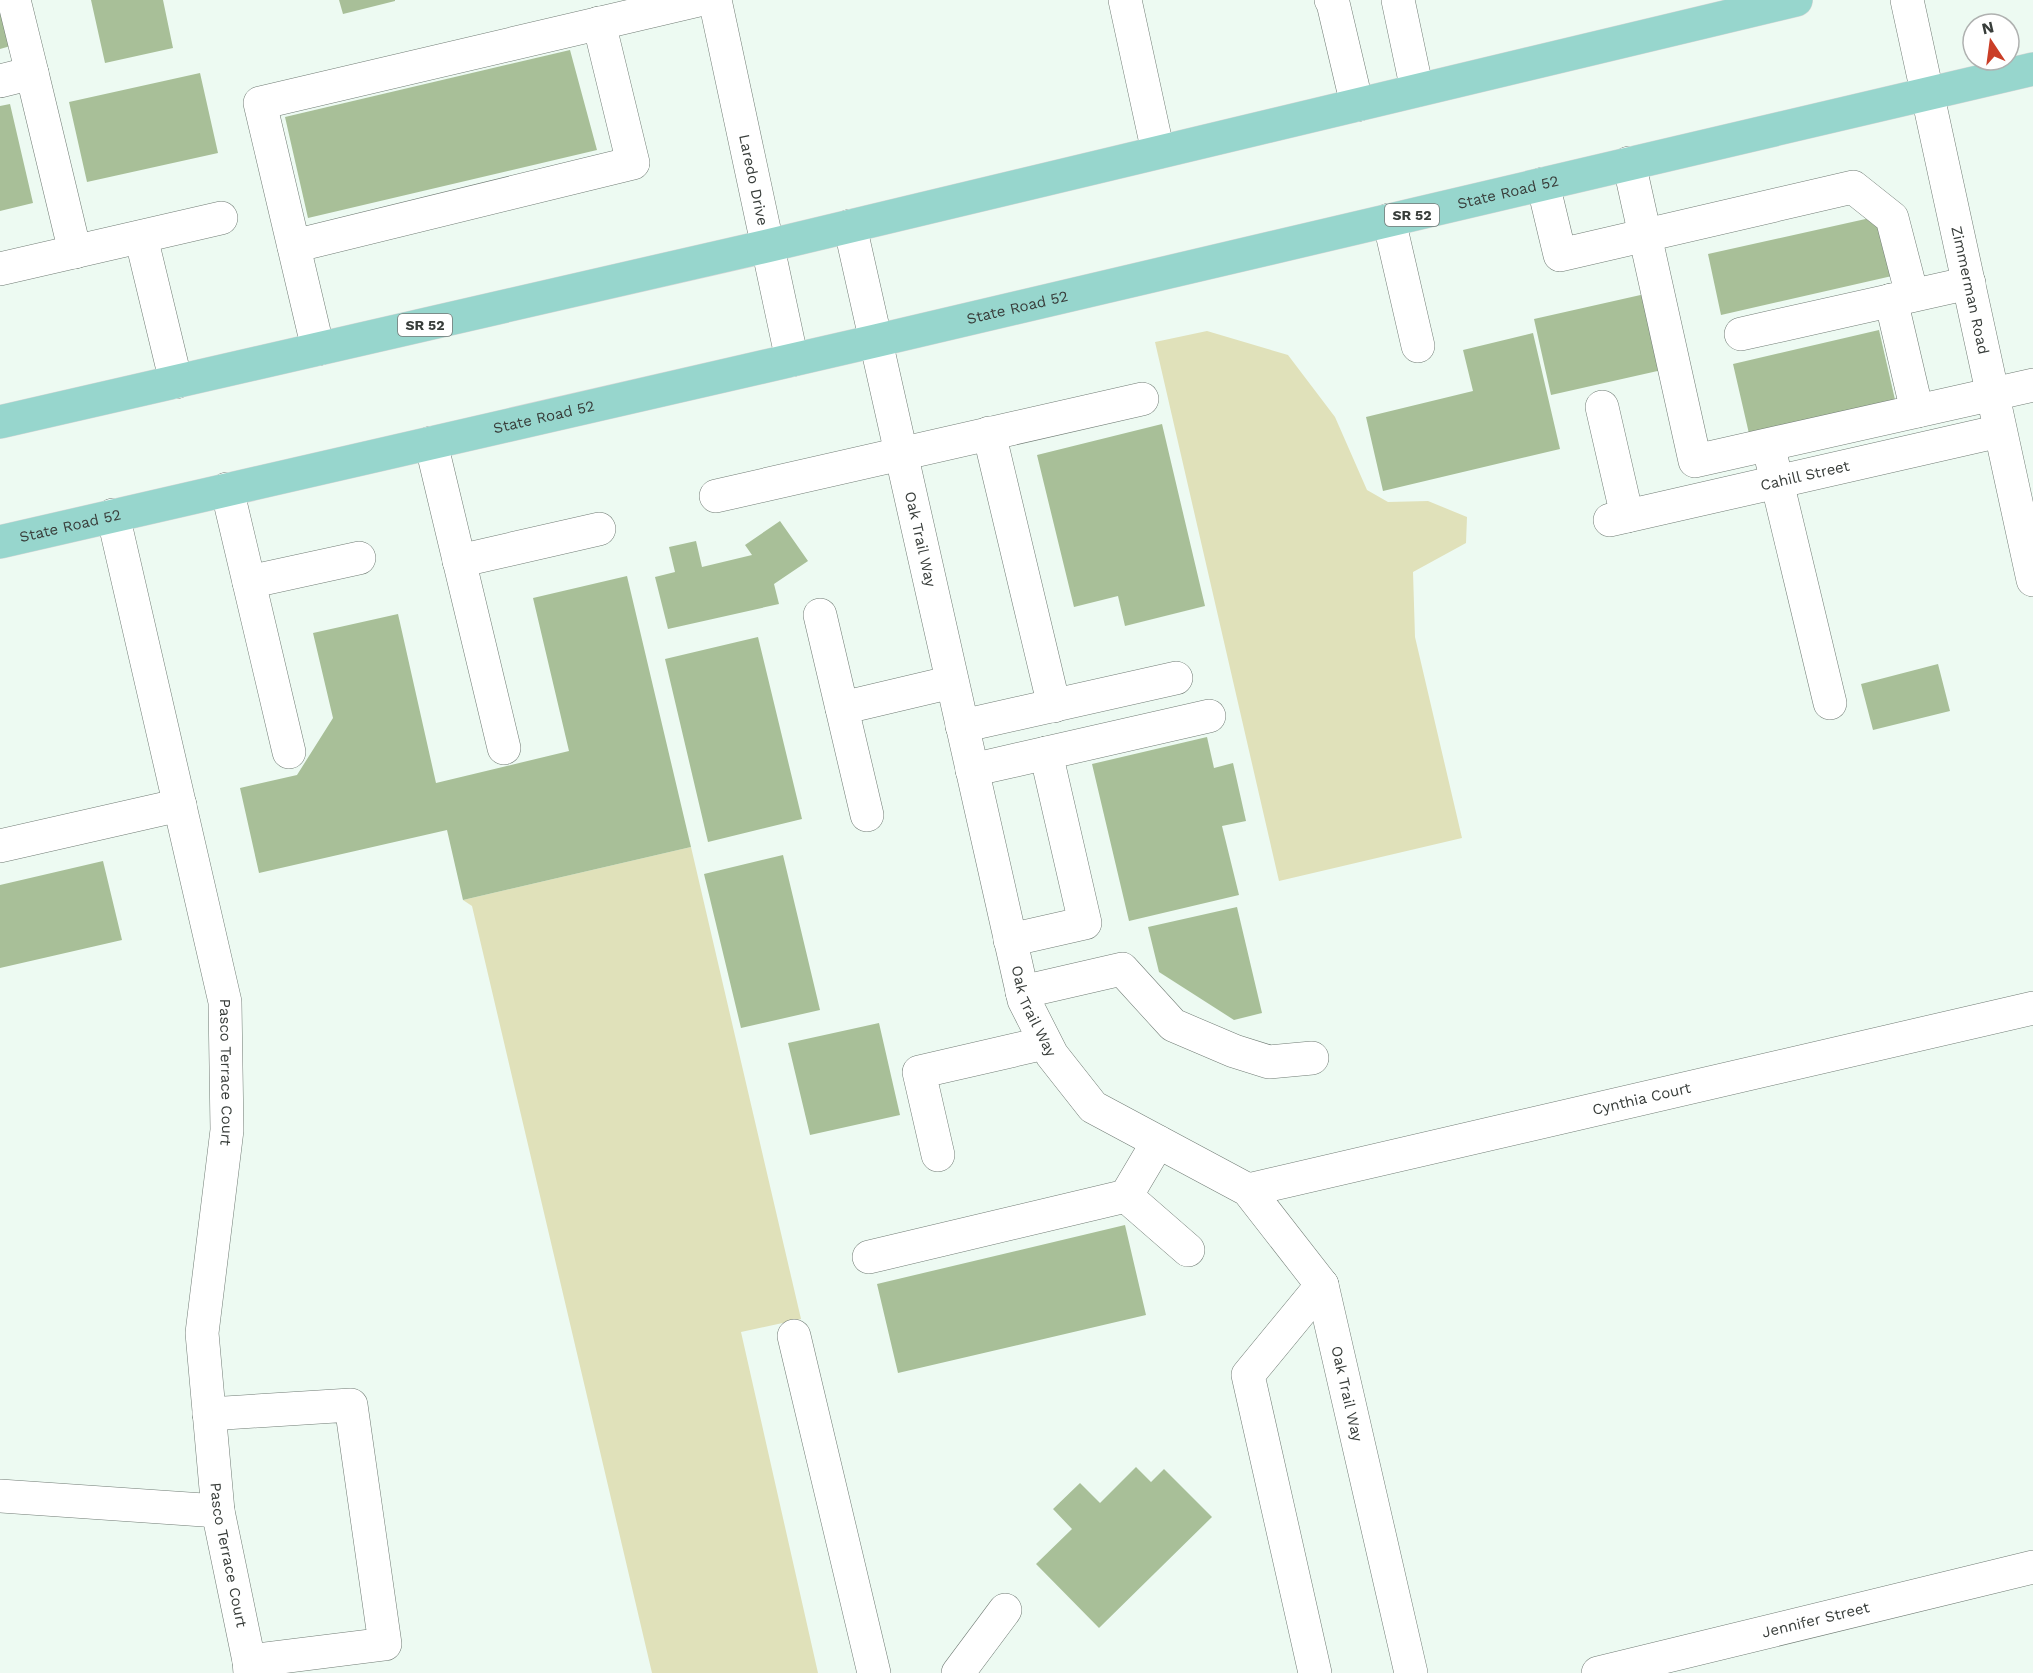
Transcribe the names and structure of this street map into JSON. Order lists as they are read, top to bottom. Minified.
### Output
{"streets":{"main road":["State Road 52","SR 52"],"street":["Laredo Drive","Zimmerman Road","Cahill Street","Oak Trail Way","Pasco Terrace Court","Cynthia Court","Jennifer Street"]},"crossings":[["Laredo Drive","State Road 52"],["Laredo Drive","SR 52"],["State Road 52","Zimmerman Road"],["State Road 52","Oak Trail Way"],["State Road 52","Pasco Terrace Court"],["SR 52","Oak Trail Way"],["Zimmerman Road","Cahill Street"],["Oak Trail Way","Cynthia Court"]],"north":"top"}
